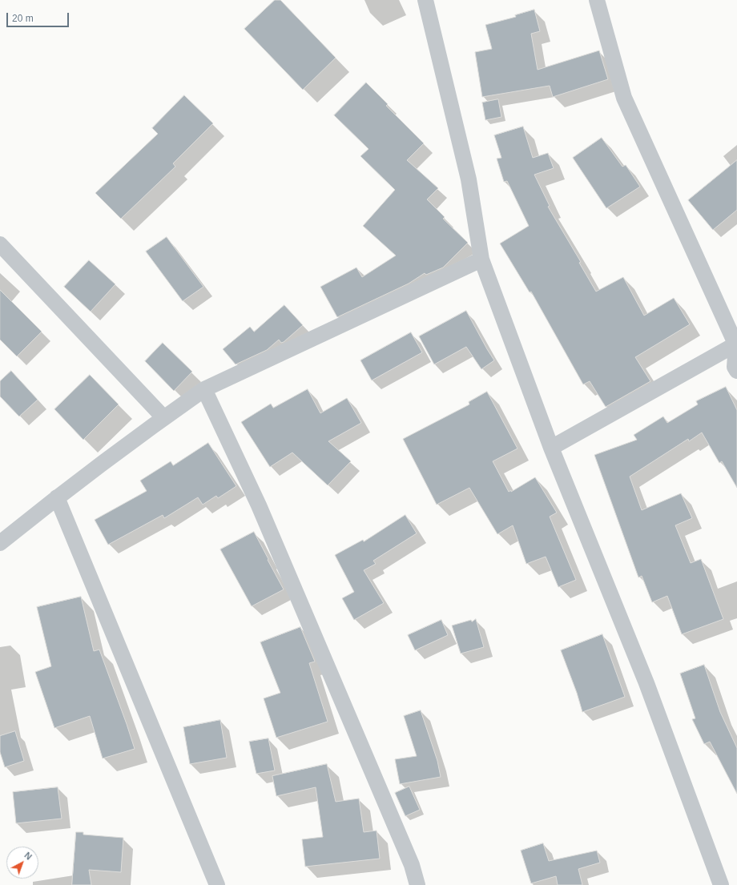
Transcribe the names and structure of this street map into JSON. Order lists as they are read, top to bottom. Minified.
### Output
{"scale_bar":"20 m","north":"top right"}
